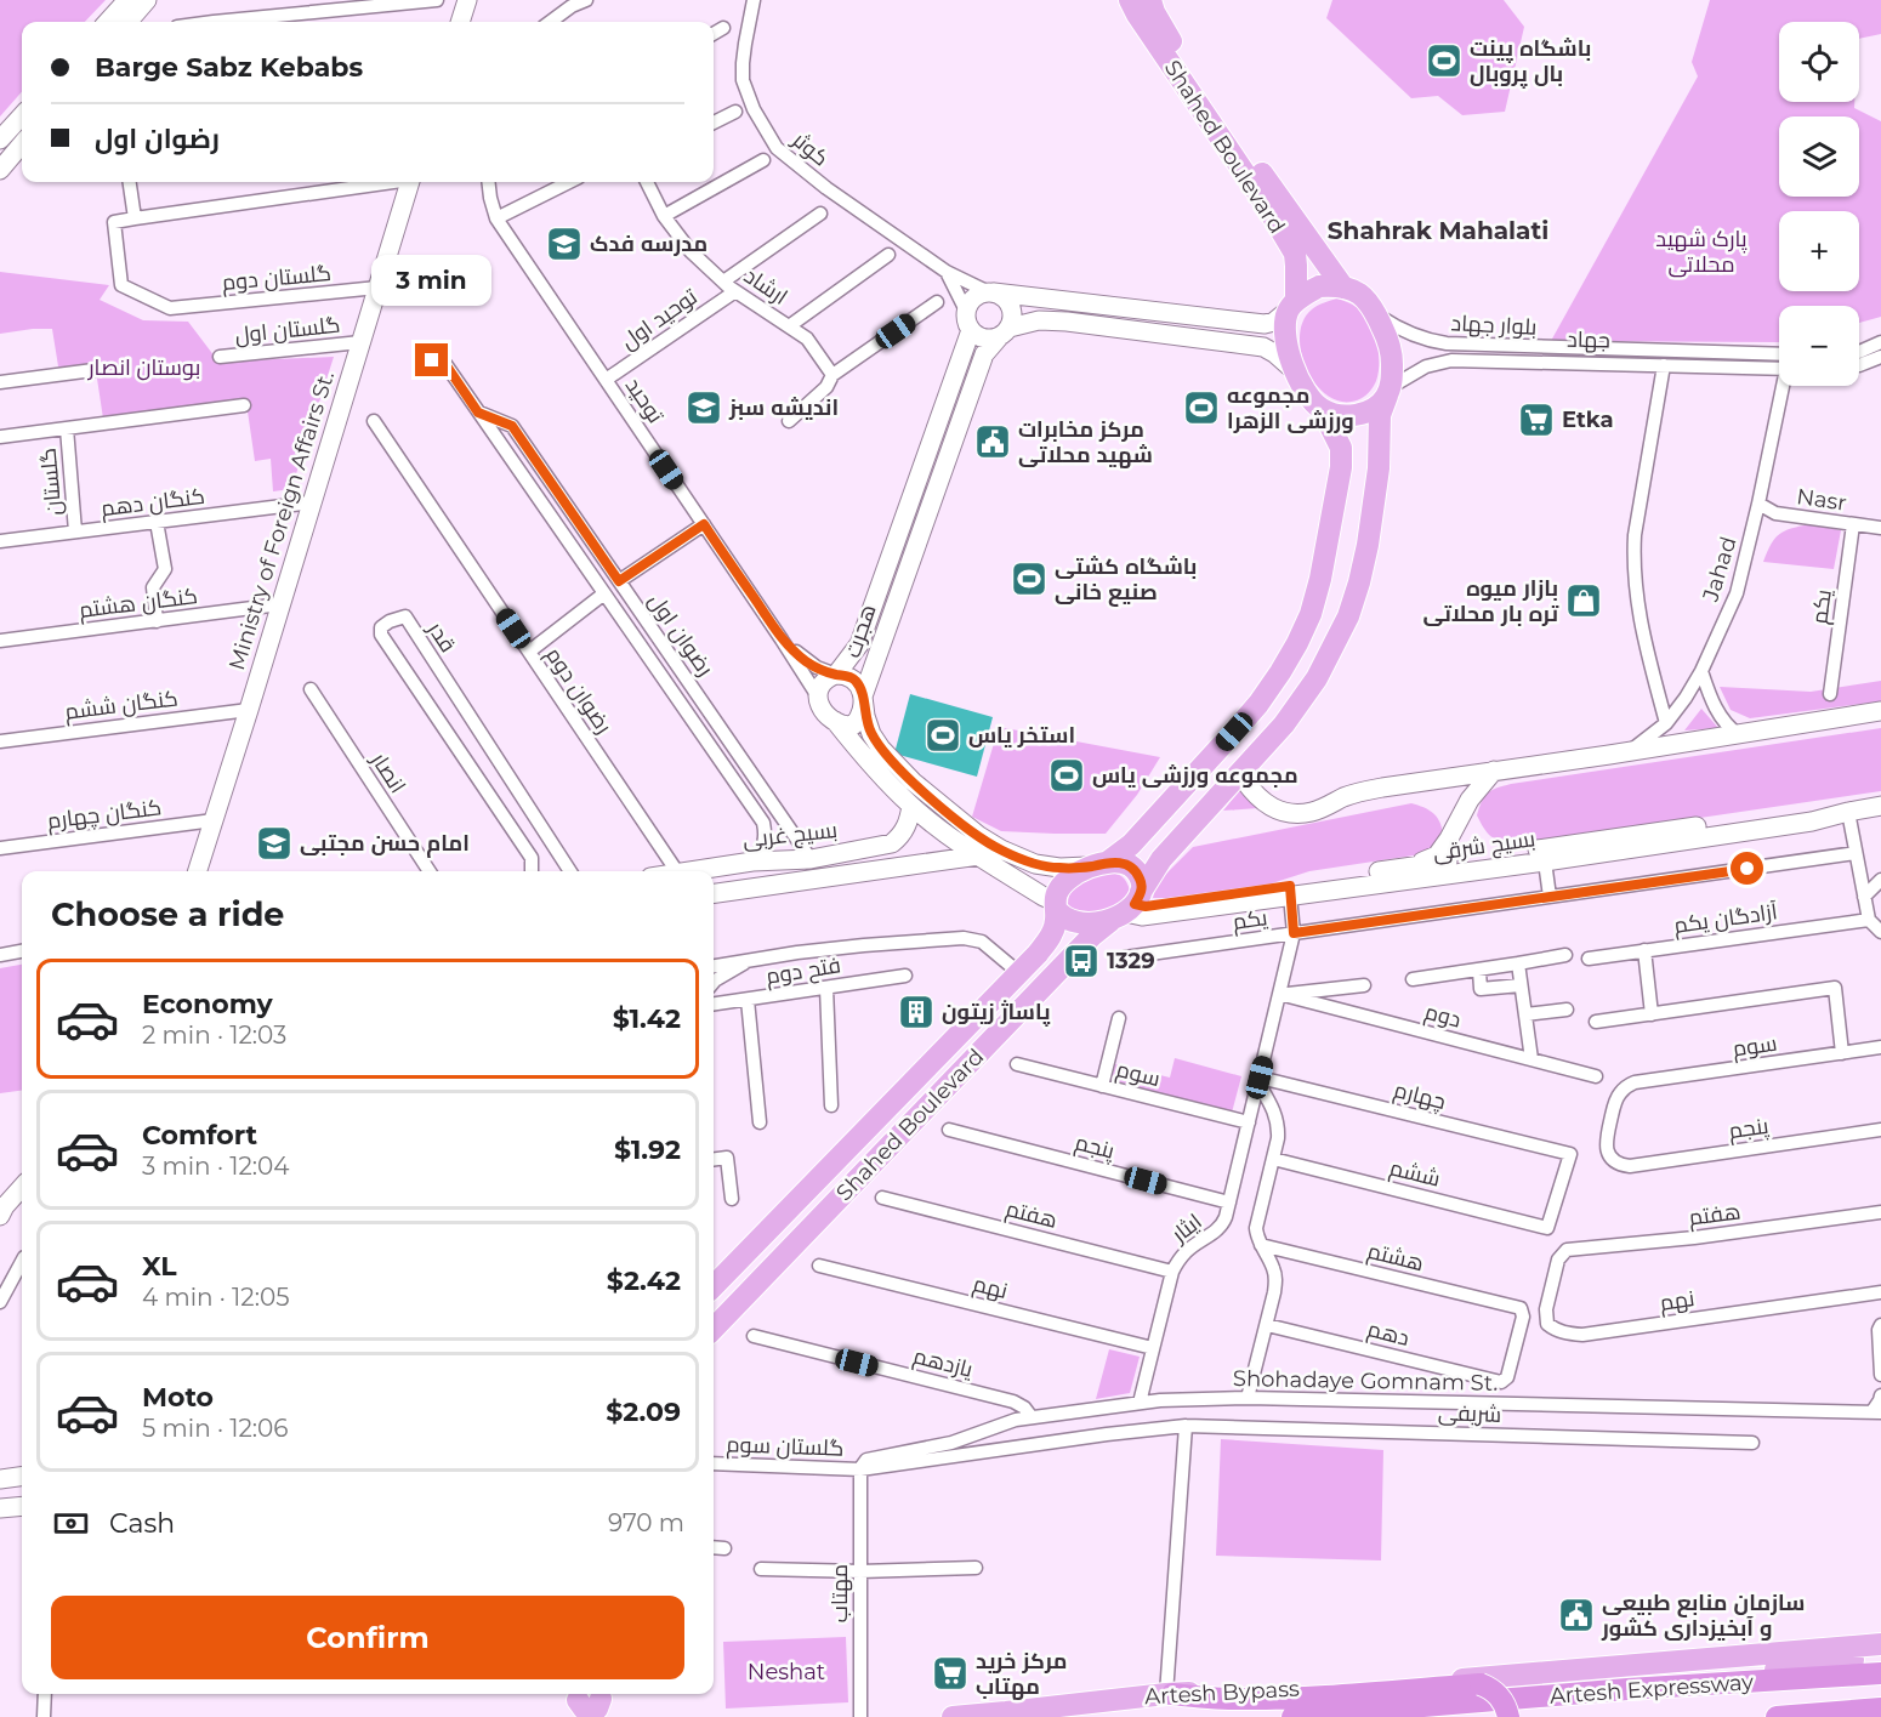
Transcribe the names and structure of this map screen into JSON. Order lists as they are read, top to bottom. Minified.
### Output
{"streets":{"highway":["Artesh Expressway"],"main road":["Shahed Boulevard","Ministry of Foreign Affairs St.","هجرت","بسیج غربی","بسیج شرقی","Artesh Bypass"],"street":["کوثر","گلستان دوم","ارشاد","توحید اول","بلوار جهاد","گلستان اول","جهاد","توحید","گلستان","Nasr","کنگان دهم","Jahad","کنگان هشتم","یکم","رضوان اول","قدر","رضوان دوم","کنگان ششم","انصار","کنگان چهارم","آزادگان یکم","فتح دوم","دوم","سوم","چهارم","پنجم","ششم","هفتم","ایثار","هشتم","نهم","دهم","یازدهم","Shohadaye Gomnam St.","شریفی","گلستان سوم","مهتاب"]},"crossings":[["Shahed Boulevard","بلوار جهاد"],["Shahed Boulevard","جهاد"],["Shahed Boulevard","بسیج شرقی"],["کوثر","هجرت"],["گلستان دوم","Ministry of Foreign Affairs St."],["ارشاد","توحید اول"],["توحید اول","توحید"],["بلوار جهاد","جهاد"],["گلستان اول","Ministry of Foreign Affairs St."],["گلستان","کنگان دهم"],["Nasr","Jahad"],["Nasr","یکم"],["کنگان دهم","Ministry of Foreign Affairs St."],["Ministry of Foreign Affairs St.","کنگان هشتم"],["Ministry of Foreign Affairs St.","کنگان ششم"],["Ministry of Foreign Affairs St.","کنگان چهارم"],["یکم","ایثار"],["رضوان اول","بسیج غربی"],["بسیج شرقی","ایثار"],["دوم","ایثار"],["سوم","پنجم"],["سوم","ایثار"],["چهارم","ششم"],["چهارم","ایثار"],["پنجم","ایثار"],["هفتم","ایثار"],["هفتم","نهم"],["ایثار","نهم"],["ایثار","Shohadaye Gomnam St."],["هشتم","دهم"],["یازدهم","Shohadaye Gomnam St."],["Shohadaye Gomnam St.","شریفی"],["Shohadaye Gomnam St.","گلستان سوم"],["Shohadaye Gomnam St.","مهتاب"],["شریفی","گلستان سوم"],["شریفی","مهتاب"],["گلستان سوم","مهتاب"]],"districts":["Shahrak Mahalati"],"parks":["پارک شهید محلاتی","بوستان انصار","Neshat"],"places":{"sports":["باشگاه پینت بال پروبال","مجموعه ورزشی الزهرا","باشگاه کشتی صنیع خانی","استخر یاس","مجموعه ورزشی یاس"],"school or university":["مدرسه فدک","اندیشه سبز","امام حسن مجتبی"],"supermarket":["Etka","مرکز خرید مهتاب"],"public building":["مرکز مخابرات شهید محلاتی","سازمان منابع طبیعی و آبخیزداری کشور"],"shop":["بازار میوه تره بار محلاتی"],"bus stop":["1329"],"building":["پاساژ زیتون"]},"page":{"map_buttons":["+","−"],"banner":["Barge Sabz Kebabs","رضوان اول"],"bubble":"3 min","heading":"Choose a ride","list":[{"name":"Economy","note":"2 min · 12:03","value":"$1.42"},{"name":"Comfort","note":"3 min · 12:04","value":"$1.92"},{"name":"XL","note":"4 min · 12:05","value":"$2.42"},{"name":"Moto","note":"5 min · 12:06","value":"$2.09"}],"pay":["Cash","970 m"],"buttons":"Confirm"}}
